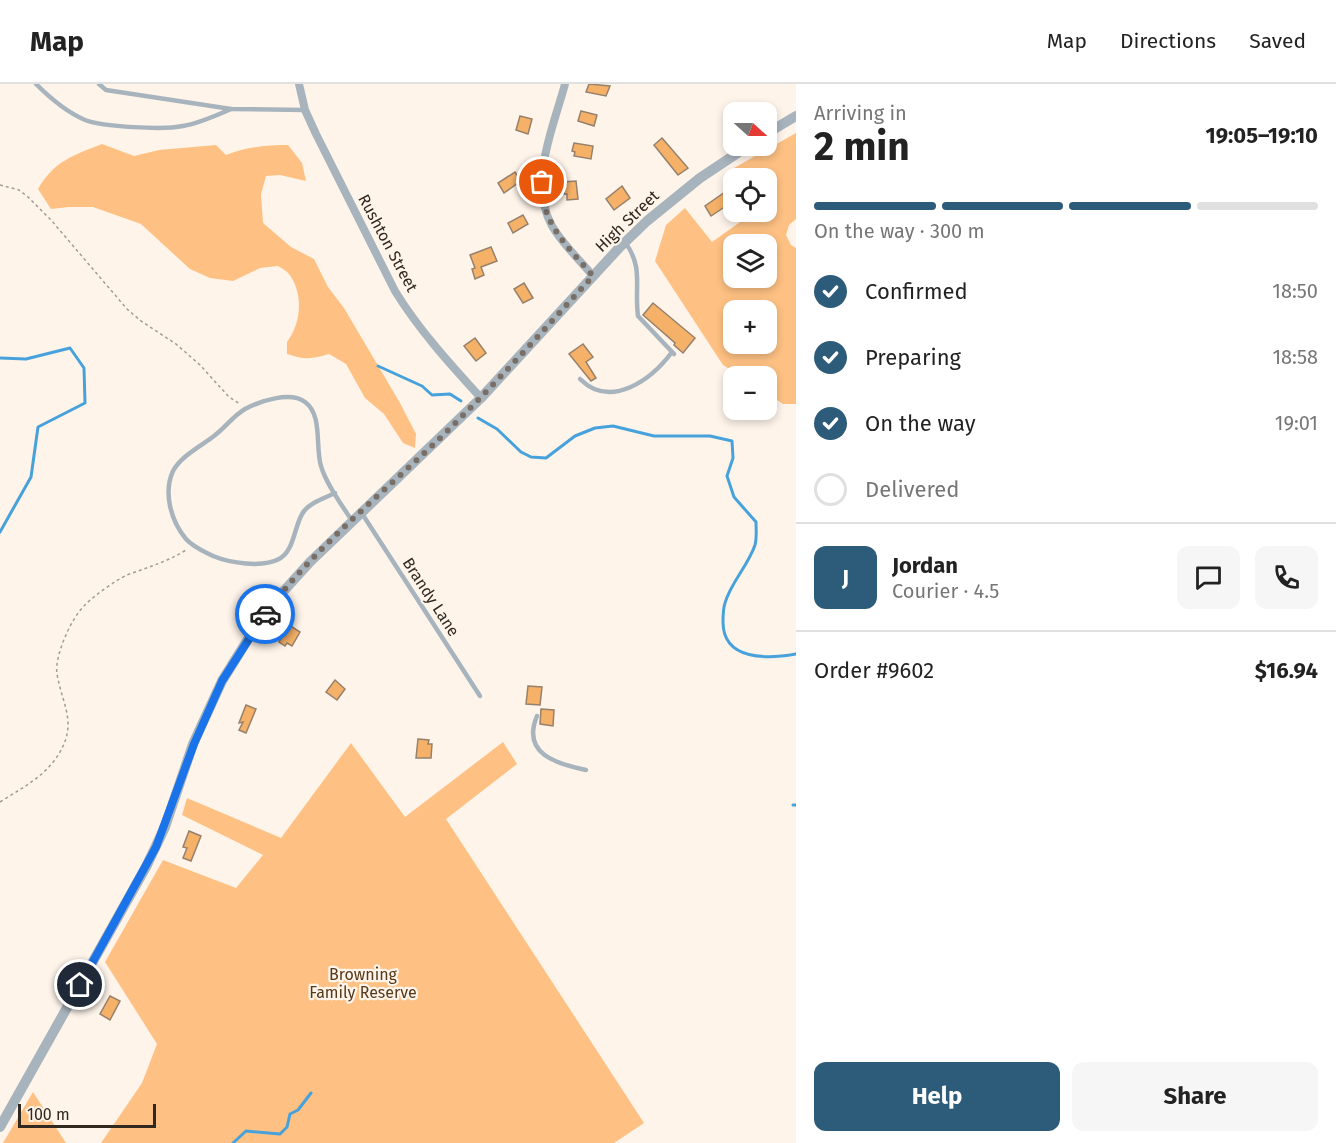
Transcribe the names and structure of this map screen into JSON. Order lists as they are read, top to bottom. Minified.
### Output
{"streets":{"street":["High Street","Rushton Street"],"lane":["Brandy Lane"]},"crossings":[["High Street","Rushton Street"],["High Street","Brandy Lane"]],"parks":["Browning Family Reserve"],"scale_bar":"100 m","north":"right","page":{"header":"Map","nav":["Map","Directions","Saved"],"heading":["2 min","Arriving in","19:05–19:10"],"panel":["Jordan","Courier · 4.5","Order #9602","$16.94"],"map_buttons":["+","−"],"bar":"On the way · 300 m","list":[["Confirmed","18:50"],["Preparing","18:58"],["On the way","19:01"],"Delivered"],"round":"J","buttons":["Help","Share"],"scale":"100 m"}}
